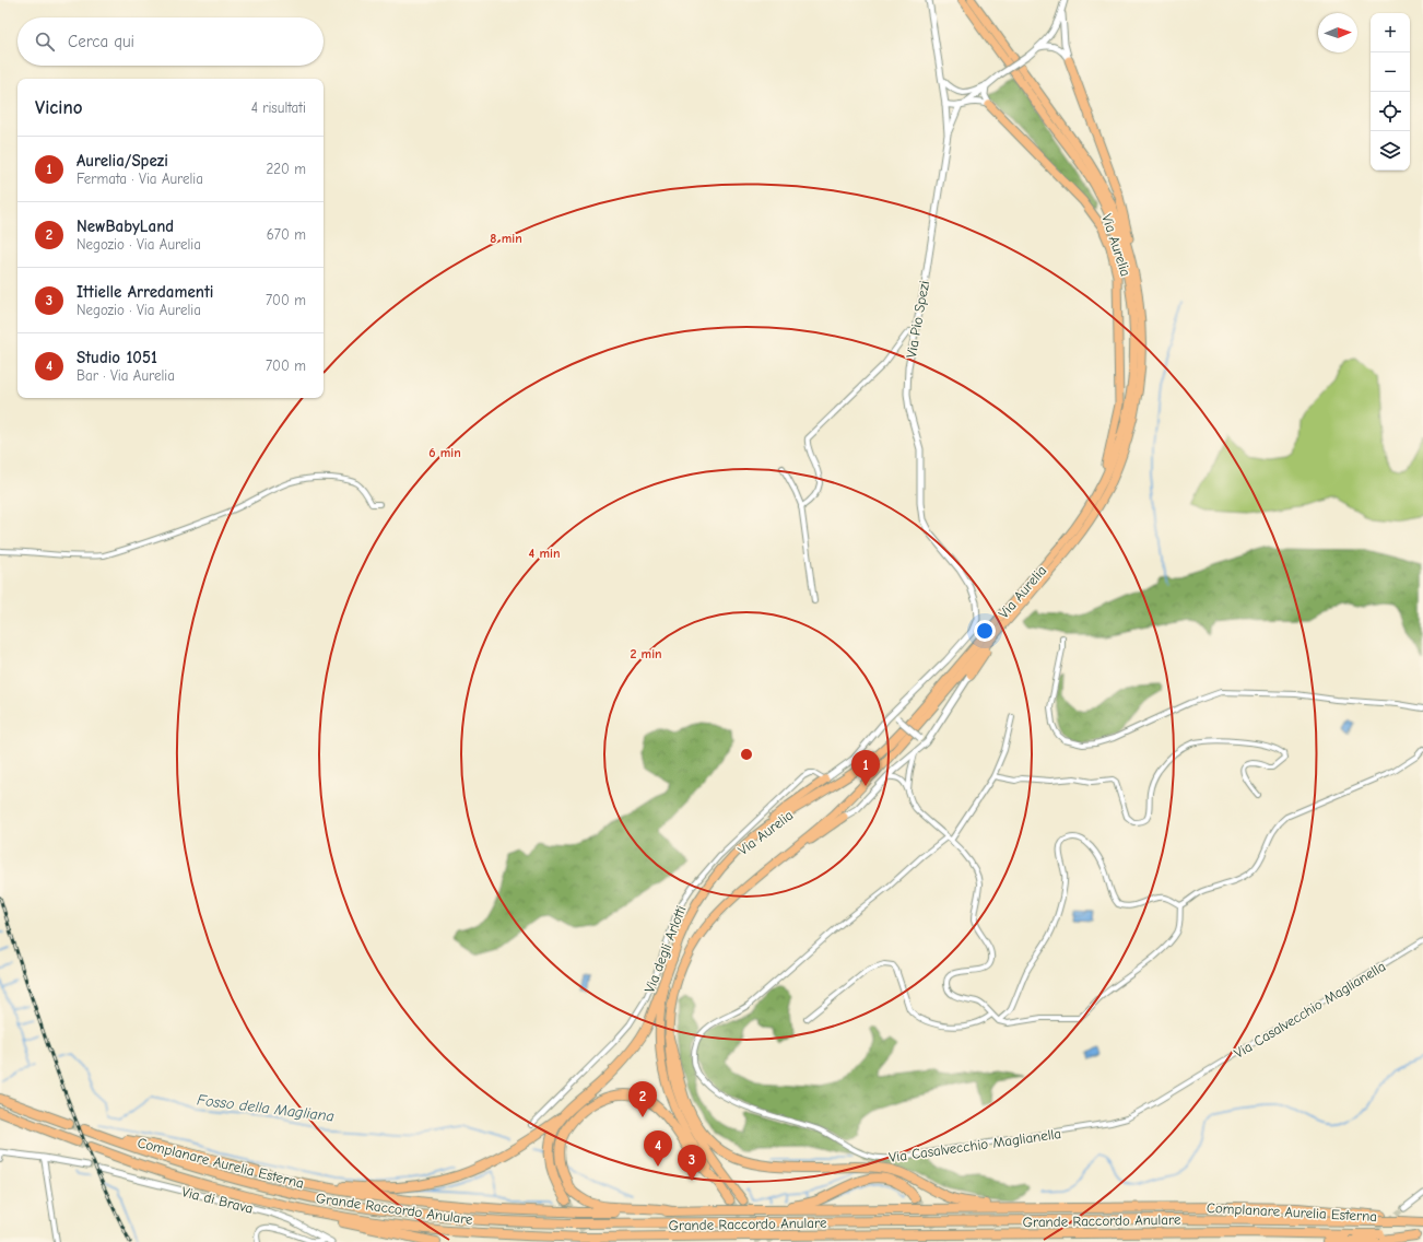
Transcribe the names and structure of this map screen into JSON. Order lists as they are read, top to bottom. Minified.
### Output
{"streets":{"highway":["Via Aurelia","Complanare Aurelia Esterna","Grande Raccordo Anulare"],"street":["Via Pio Spezi","Via degli Arlotti","Via Casalvecchio Maglianella","Via di Brava"]},"crossings":[["Complanare Aurelia Esterna","Grande Raccordo Anulare"]],"water":["Fosso della Magliana"],"north":"right","page":{"map_buttons":["+","−"],"search":"Cerca qui","heading":["Vicino","4 risultati"],"list":[{"mark":"1","name":"Aurelia/Spezi","note":"Fermata · Via Aurelia","value":"220 m"},{"mark":"2","name":"NewBabyLand","note":"Negozio · Via Aurelia","value":"670 m"},{"mark":"3","name":"Ittielle Arredamenti","note":"Negozio · Via Aurelia","value":"700 m"},{"mark":"4","name":"Studio 1051","note":"Bar · Via Aurelia","value":"700 m"}],"pins":["1","2","4","3"]},"rings":["8 min","6 min","4 min","2 min"]}
